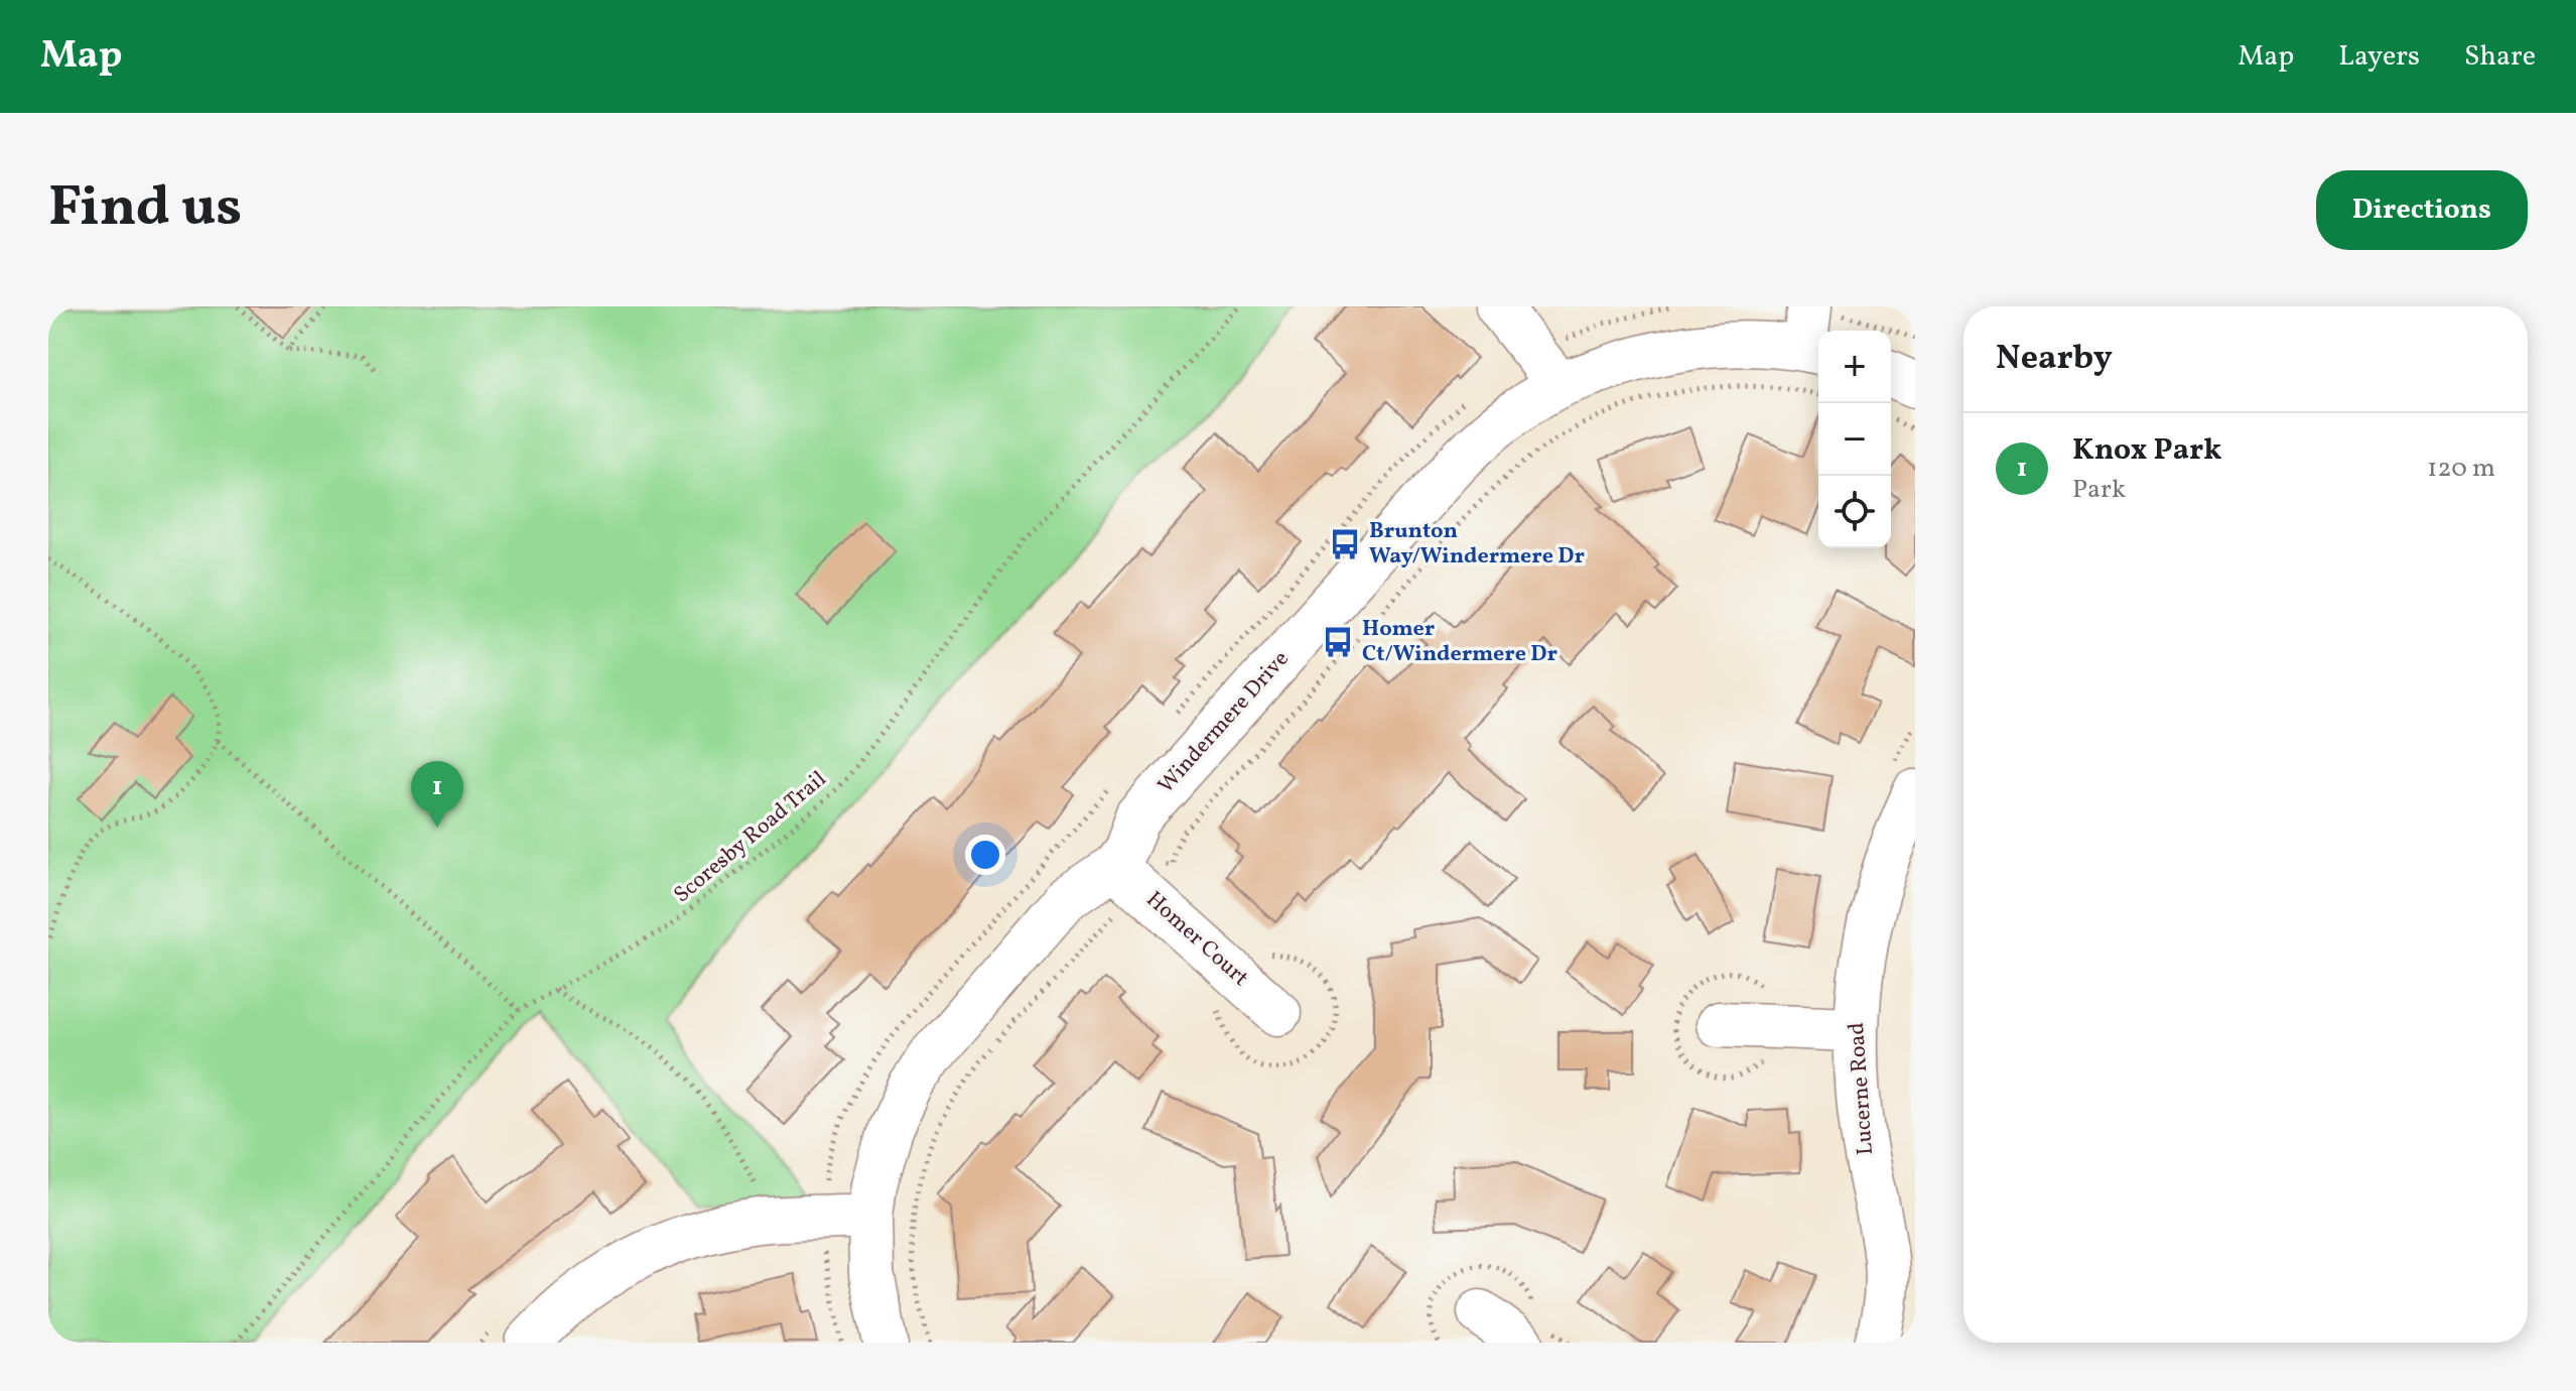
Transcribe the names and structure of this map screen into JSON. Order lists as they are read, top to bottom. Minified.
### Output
{"streets":{"street":["Windermere Drive","Homer Court","Lucerne Road"],"path":["Scoresby Road Trail"]},"crossings":[["Windermere Drive","Homer Court"]],"places":{"bus stop":["Brunton Way/Windermere Dr","Homer Ct/Windermere Dr"]},"page":{"header":"Map","nav":["Map","Layers","Share"],"title":"Find us","buttons":"Directions","heading":"Nearby","map_buttons":["+","−"],"list":[{"mark":"1","name":"Knox Park","note":"Park","value":"120 m"}],"pins":"1"}}
